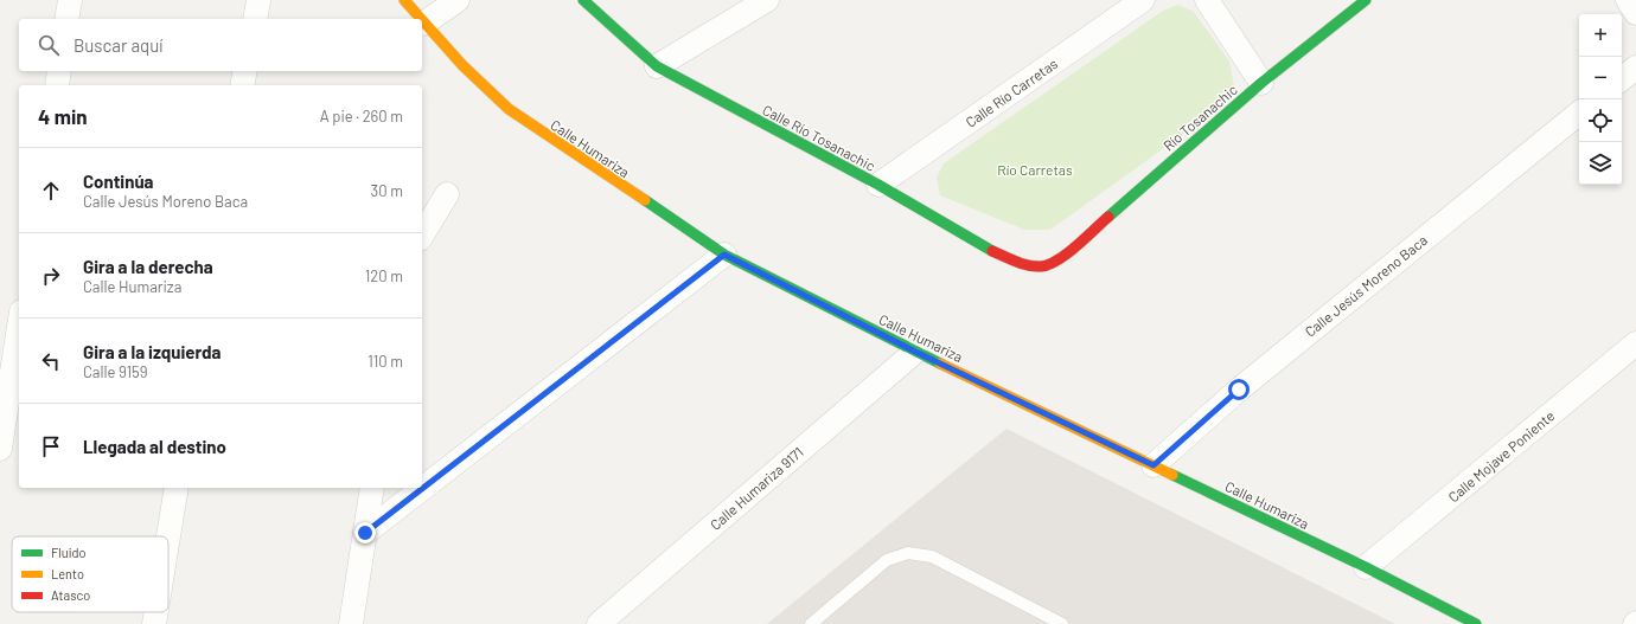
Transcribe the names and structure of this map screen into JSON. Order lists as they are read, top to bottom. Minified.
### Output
{"streets":{"street":["Calle Río Carretas","Río Tosanachic","Calle Río Tosanachic","Calle Humariza","Calle Jesús Moreno Baca","Calle Mojave Poniente","Calle Humariza 9171"]},"crossings":[["Calle Río Carretas","Calle Río Tosanachic"],["Río Tosanachic","Calle Río Tosanachic"],["Calle Humariza","Calle Jesús Moreno Baca"],["Calle Humariza","Calle Mojave Poniente"],["Calle Humariza","Calle Humariza 9171"]],"parks":["Río Carretas"],"legend":["Fluido","Lento","Atasco"],"page":{"map_buttons":["+","−"],"search":"Buscar aquí","heading":["4 min","A pie · 260 m"],"list":[["Continúa","Calle Jesús Moreno Baca","30 m"],["Gira a la derecha","Calle Humariza","120 m"],["Gira a la izquierda","Calle 9159","110 m"],"Llegada al destino"]}}
